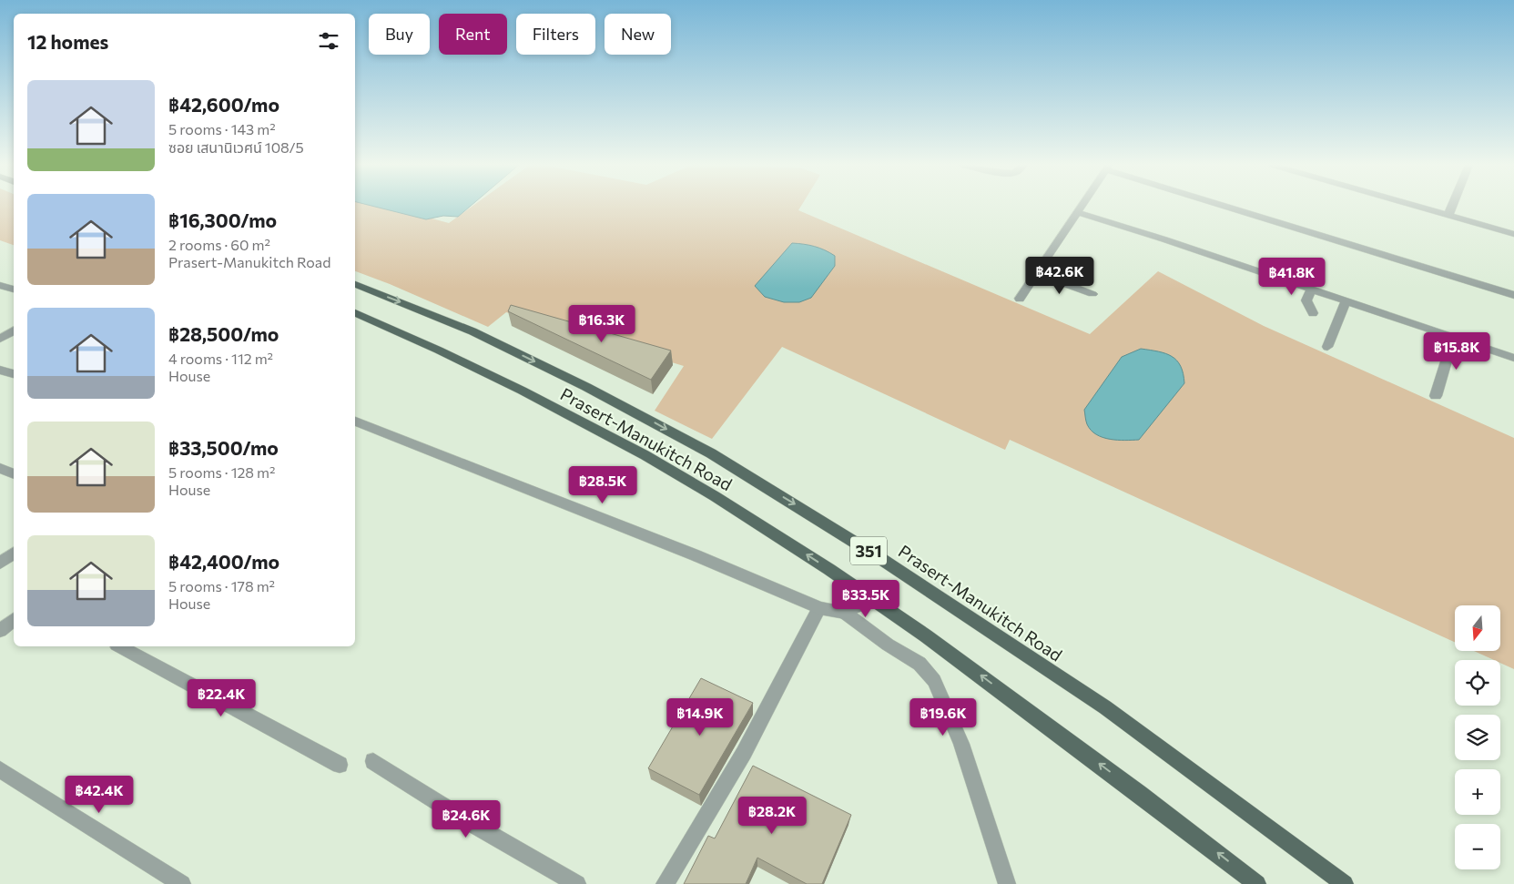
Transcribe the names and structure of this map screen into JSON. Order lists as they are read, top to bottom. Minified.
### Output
{"streets":{"main road":["Prasert-Manukitch Road","351"]},"north":"bottom","page":{"chip":["Buy","Rent","Filters","New"],"heading":"12 homes","list":[{"name":"฿42,600/mo","note":"5 rooms · 143 m² · ซอย เสนานิเวศน์ 108/5"},{"name":"฿16,300/mo","note":"2 rooms · 60 m² · Prasert-Manukitch Road"},{"name":"฿28,500/mo","note":"4 rooms · 112 m² · House"},{"name":"฿33,500/mo","note":"5 rooms · 128 m² · House"},{"name":"฿42,400/mo","note":"5 rooms · 178 m² · House"}],"price":["฿42.6K","฿41.8K","฿16.3K","฿15.8K","฿28.5K","฿33.5K","฿22.4K","฿14.9K","฿19.6K","฿42.4K","฿28.2K","฿24.6K"],"map_buttons":["+","−"]}}
